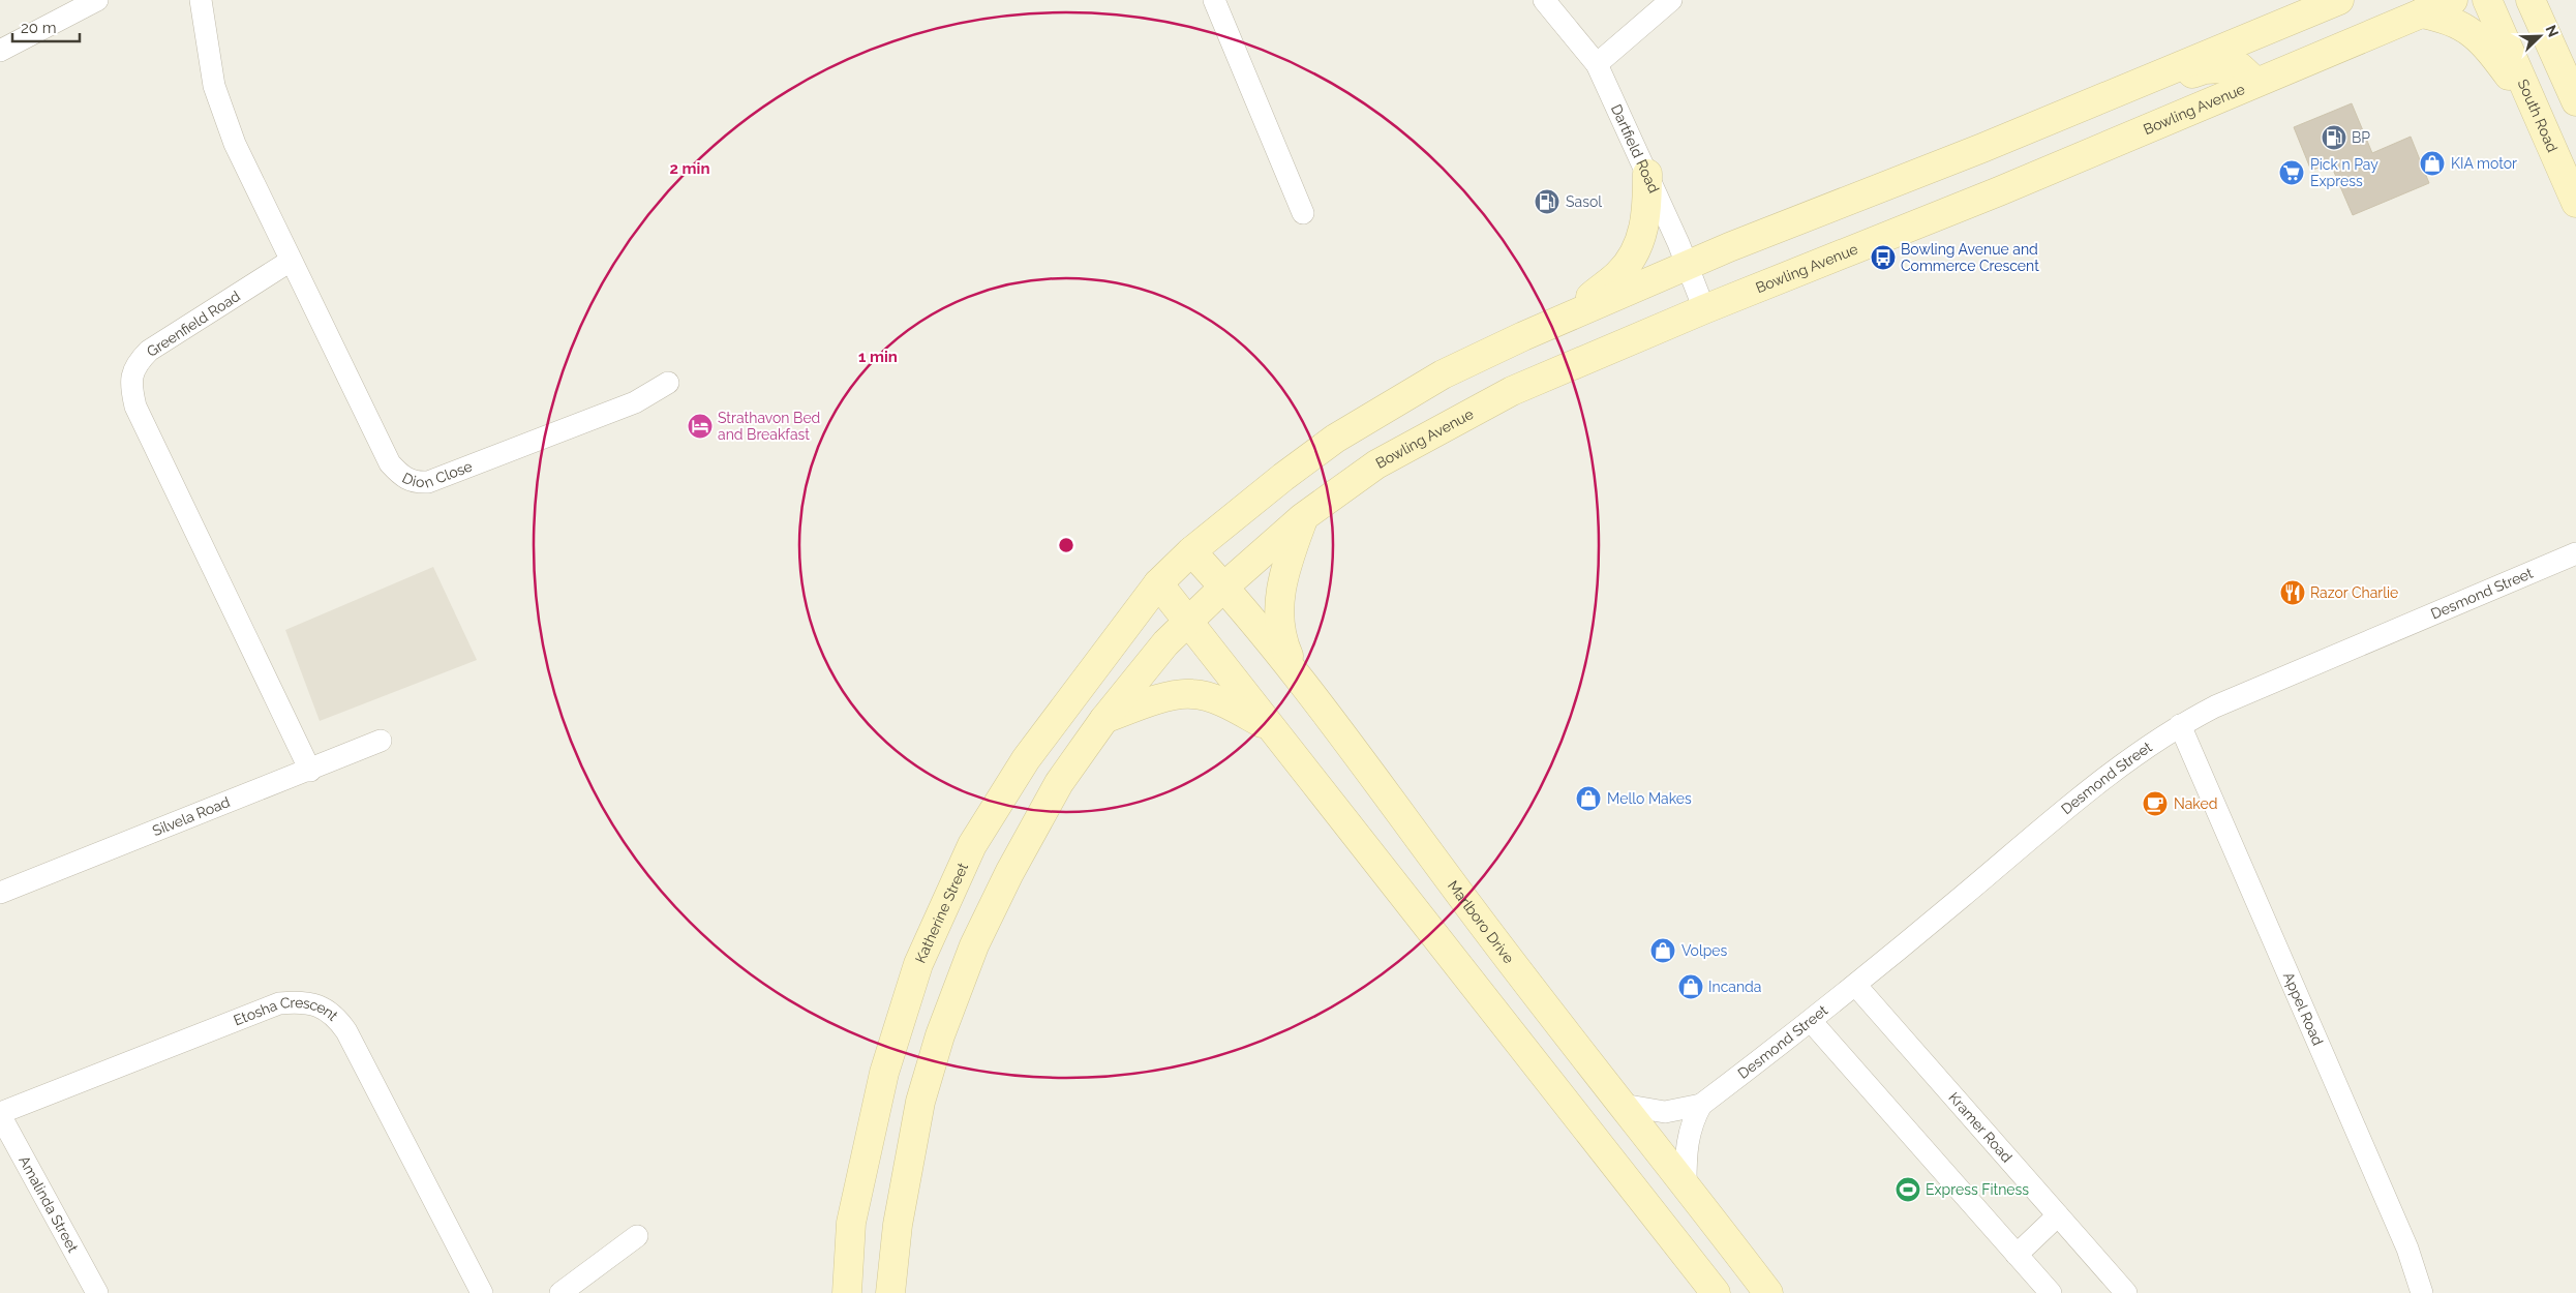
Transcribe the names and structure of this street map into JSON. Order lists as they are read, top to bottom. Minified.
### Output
{"streets":{"main road":["Bowling Avenue","South Road","Katherine Street","Marlboro Drive"],"street":["Dartfield Road","Greenfield Road","Dion Close","Desmond Street","Silvela Road","Appel Road","Etosha Crescent","Kramer Road","Amalinda Street"]},"crossings":[["Bowling Avenue","Dartfield Road"],["Bowling Avenue","Marlboro Drive"],["Greenfield Road","Dion Close"],["Greenfield Road","Silvela Road"],["Desmond Street","Marlboro Drive"],["Desmond Street","Appel Road"],["Desmond Street","Kramer Road"],["Katherine Street","Marlboro Drive"],["Etosha Crescent","Amalinda Street"]],"places":{"fuel station":["BP","Sasol"],"shop":["KIA motor","Mello Makes","Volpes","Incanda"],"supermarket":["Pick n Pay Express"],"bus stop":["Bowling Avenue and Commerce Crescent"],"hotel":["Strathavon Bed and Breakfast"],"restaurant":["Razor Charlie"],"cafe":["Naked"],"sports":["Express Fitness"]},"scale_bar":"20 m","north":"top right","rings":["2 min","1 min"]}
